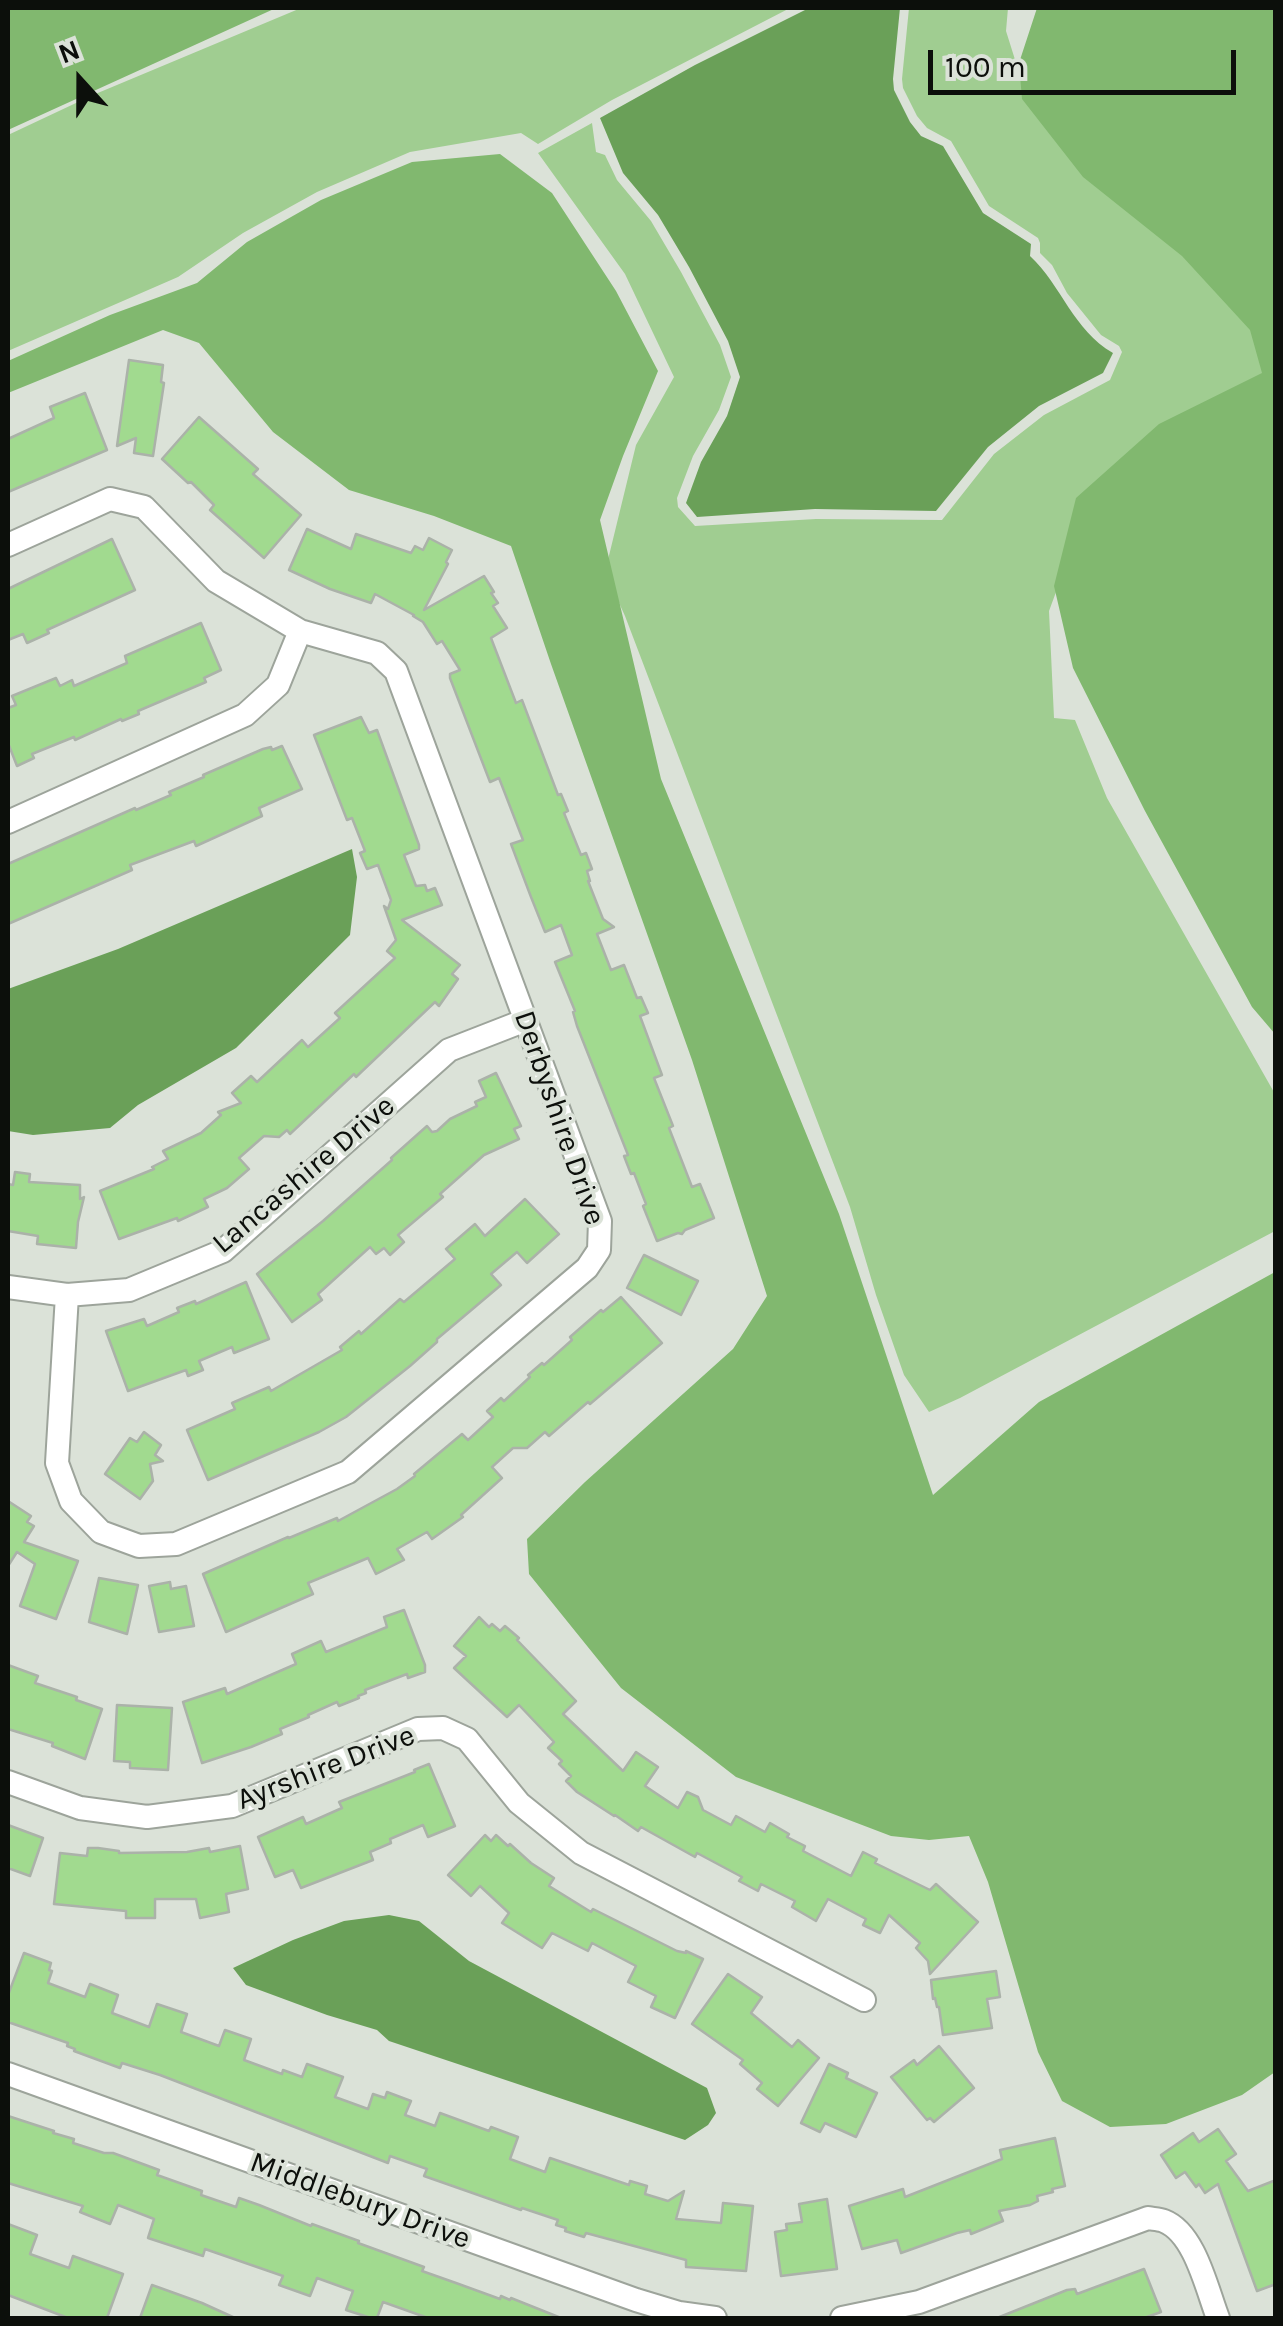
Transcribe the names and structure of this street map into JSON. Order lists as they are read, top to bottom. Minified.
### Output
{"streets":{"street":["Derbyshire Drive","Lancashire Drive","Ayrshire Drive","Middlebury Drive"]},"crossings":[["Derbyshire Drive","Lancashire Drive"]],"scale_bar":"100 m","north":"top"}
